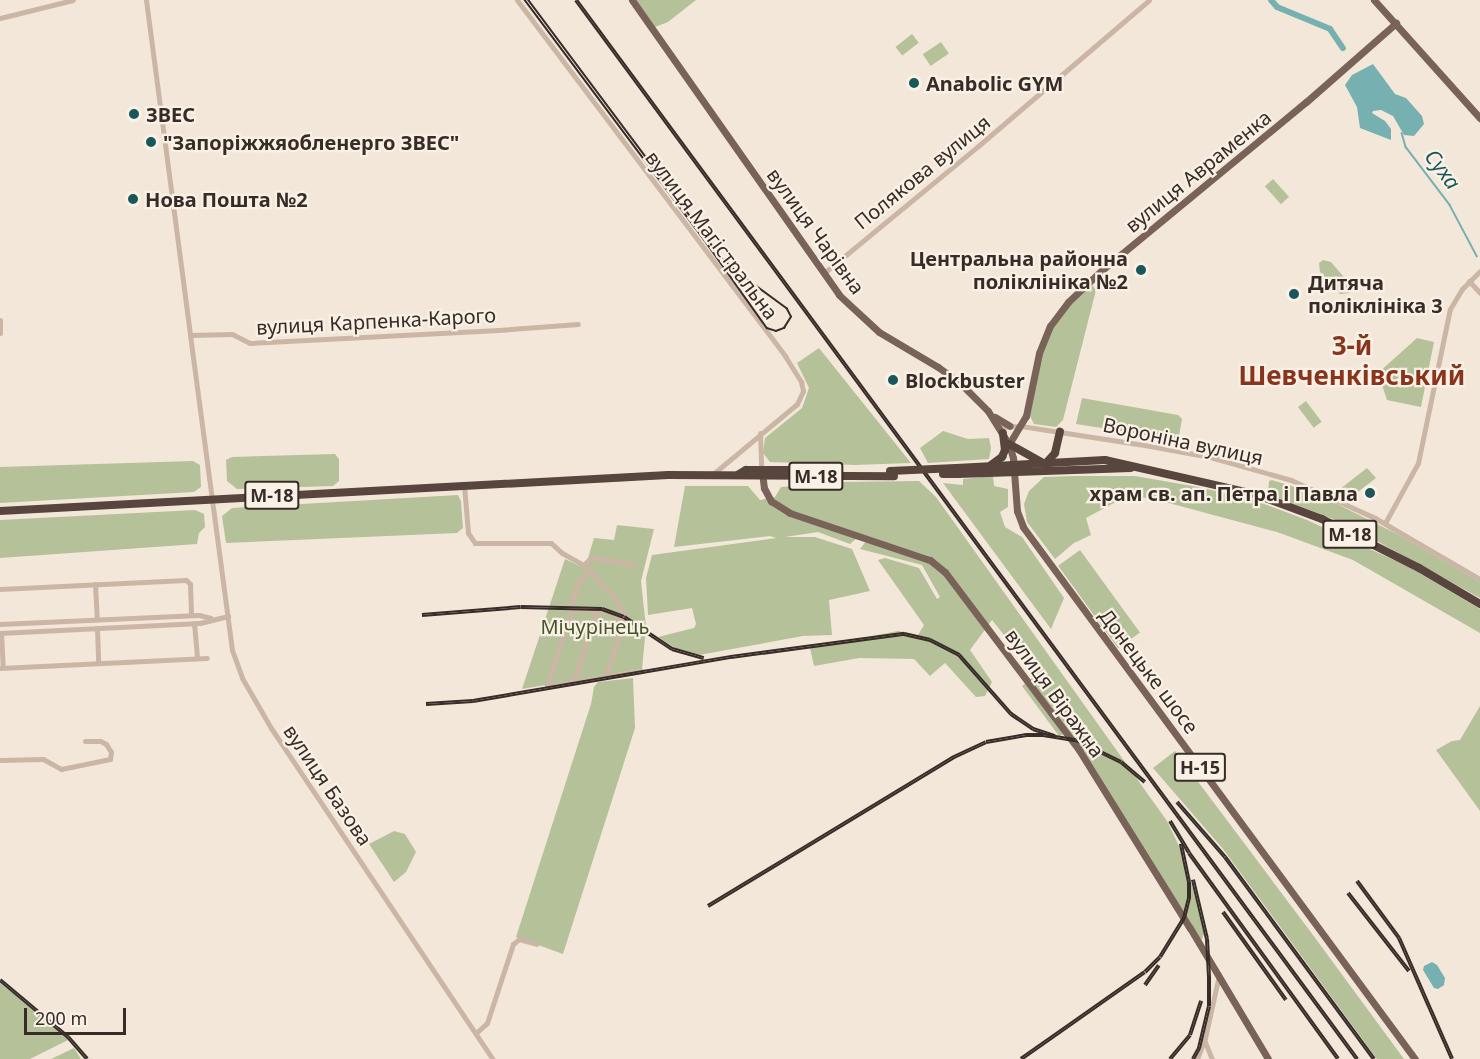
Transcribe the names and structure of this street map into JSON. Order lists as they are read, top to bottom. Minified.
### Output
{"streets":{"highway":["М-18"],"main road":["вулиця Авраменка","вулиця Чарівна","Донецьке шосе","вулиця Віражна","Н-15"],"street":["Полякова вулиця","вулиця Магістральна","вулиця Карпенка-Карого","Вороніна вулиця","вулиця Базова"]},"crossings":[["вулиця Авраменка","вулиця Чарівна"],["вулиця Авраменка","Вороніна вулиця"],["вулиця Авраменка","Донецьке шосе"],["Полякова вулиця","вулиця Чарівна"],["вулиця Чарівна","Вороніна вулиця"],["вулиця Чарівна","Донецьке шосе"],["вулиця Магістральна","М-18"],["вулиця Магістральна","вулиця Віражна"],["М-18","Донецьке шосе"],["М-18","вулиця Віражна"],["М-18","вулиця Базова"]],"districts":["3-й Шевченківський"],"water":["Суха"],"parks":["Мічурінець"],"places":["Anabolic GYM","ЗВЕС","\"Запоріжжяобленерго ЗВЕС\"","Нова Пошта №2","Центральна районна поліклініка №2","Дитяча поліклініка 3","Blockbuster","храм св. ап. Петра і Павла"],"scale_bar":"200 m"}
